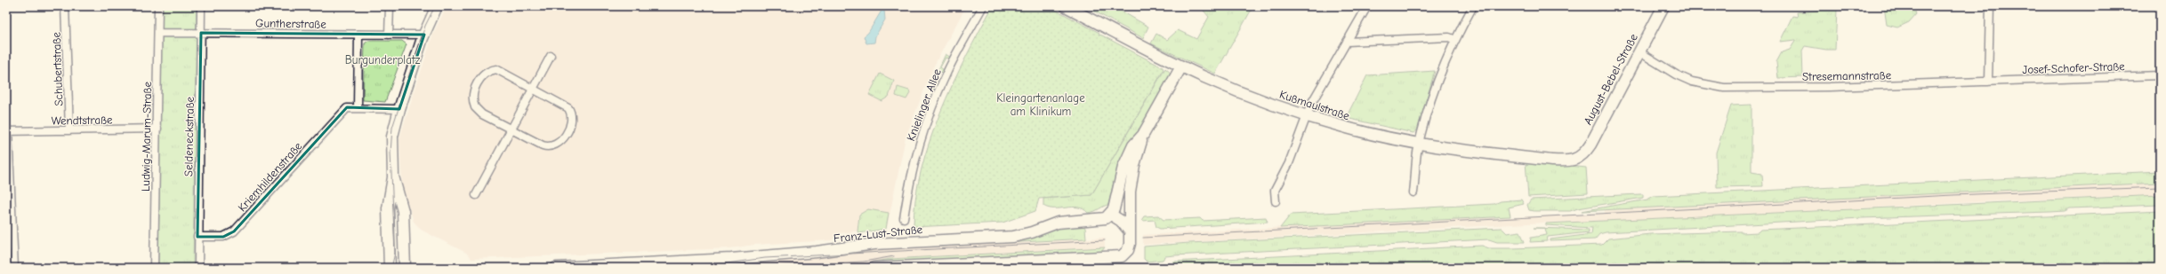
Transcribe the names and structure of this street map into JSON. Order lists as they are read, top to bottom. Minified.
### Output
{"streets":{"street":["Guntherstraße","Josef-Schofer-Straße","Schubertstraße","Stresemannstraße","August-Bebel-Straße","Knielinger Allee","Kußmaulstraße","Wendtstraße","Ludwig-Marum-Straße","Seldeneckstraße","Kriemhildenstraße","Franz-Lust-Straße"]},"crossings":[["Guntherstraße","Ludwig-Marum-Straße"],["Guntherstraße","Seldeneckstraße"],["Josef-Schofer-Straße","Stresemannstraße"],["Schubertstraße","Wendtstraße"],["Stresemannstraße","August-Bebel-Straße"],["August-Bebel-Straße","Kußmaulstraße"],["Wendtstraße","Ludwig-Marum-Straße"],["Seldeneckstraße","Kriemhildenstraße"]],"parks":["Burgunderplatz","Kleingartenanlage am Klinikum"]}
